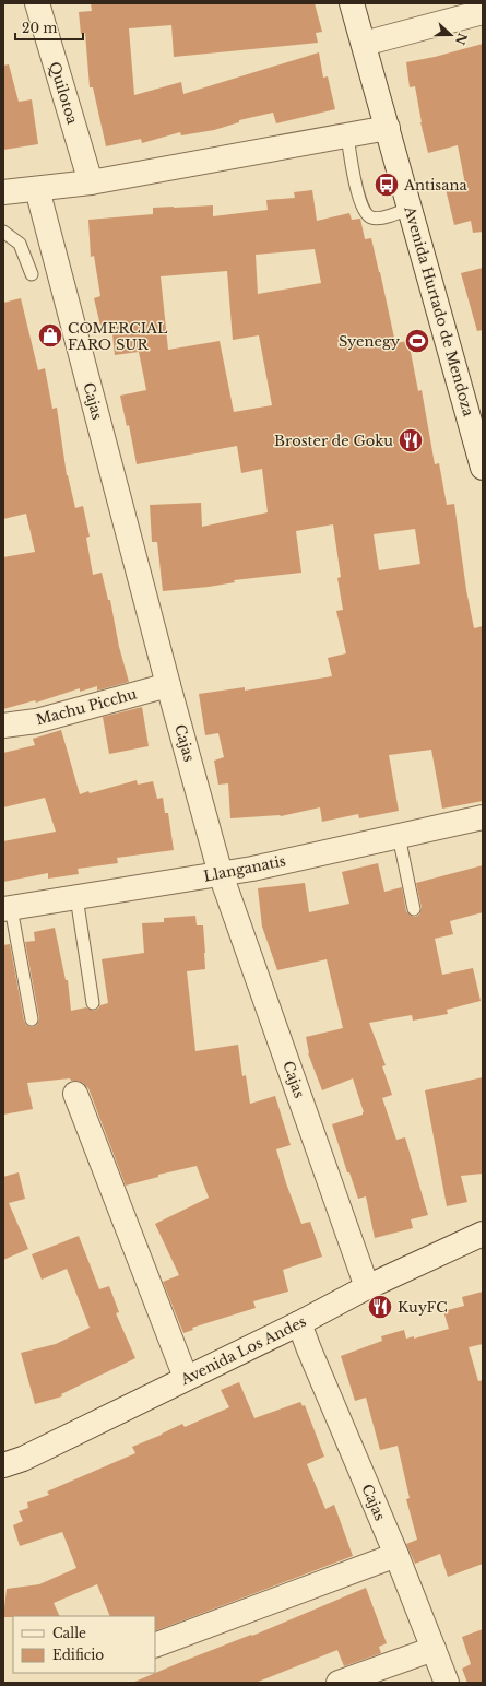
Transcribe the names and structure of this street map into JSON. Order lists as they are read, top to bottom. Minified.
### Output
{"streets":{"street":["Quilotoa","Avenida Hurtado de Mendoza","Cajas","Machu Picchu","Llanganatis","Avenida Los Andes"]},"crossings":[["Cajas","Machu Picchu"],["Cajas","Llanganatis"],["Cajas","Avenida Los Andes"]],"places":{"bus stop":["Antisana"],"shop":["COMERCIAL FARO SUR"],"sports":["Syenegy"],"restaurant":["Broster de Goku","KuyFC"]},"legend":["Calle","Edificio"],"scale_bar":"20 m","north":"right"}
